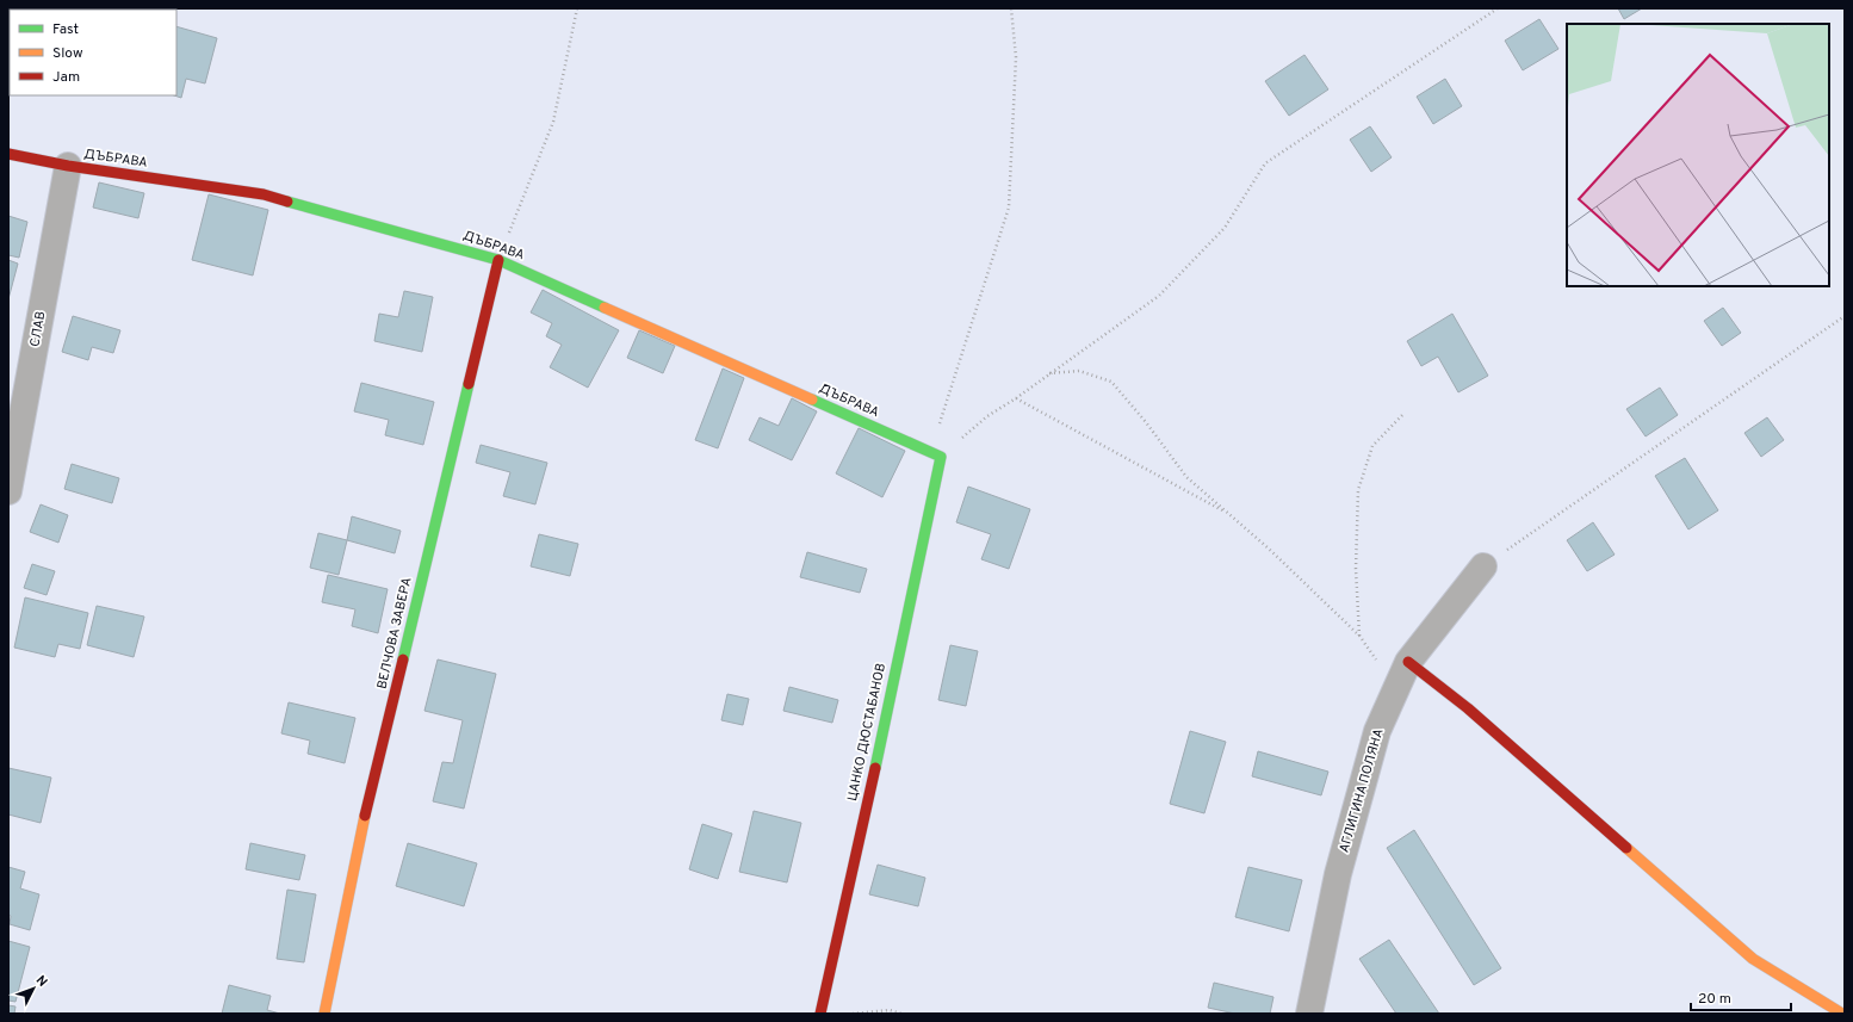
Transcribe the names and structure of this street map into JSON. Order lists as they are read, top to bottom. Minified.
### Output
{"streets":{"street":["ДЪБРАВА","СЛАВ","ВЕЛЧОВА ЗАВЕРА","ЦАНКО ДЮСТАБАНОВ","АГЛИГИНА ПОЛЯНА"]},"crossings":[["ДЪБРАВА","СЛАВ"],["ДЪБРАВА","ВЕЛЧОВА ЗАВЕРА"],["ДЪБРАВА","ЦАНКО ДЮСТАБАНОВ"]],"legend":["Fast","Slow","Jam"],"scale_bar":"20 m","north":"top right"}
